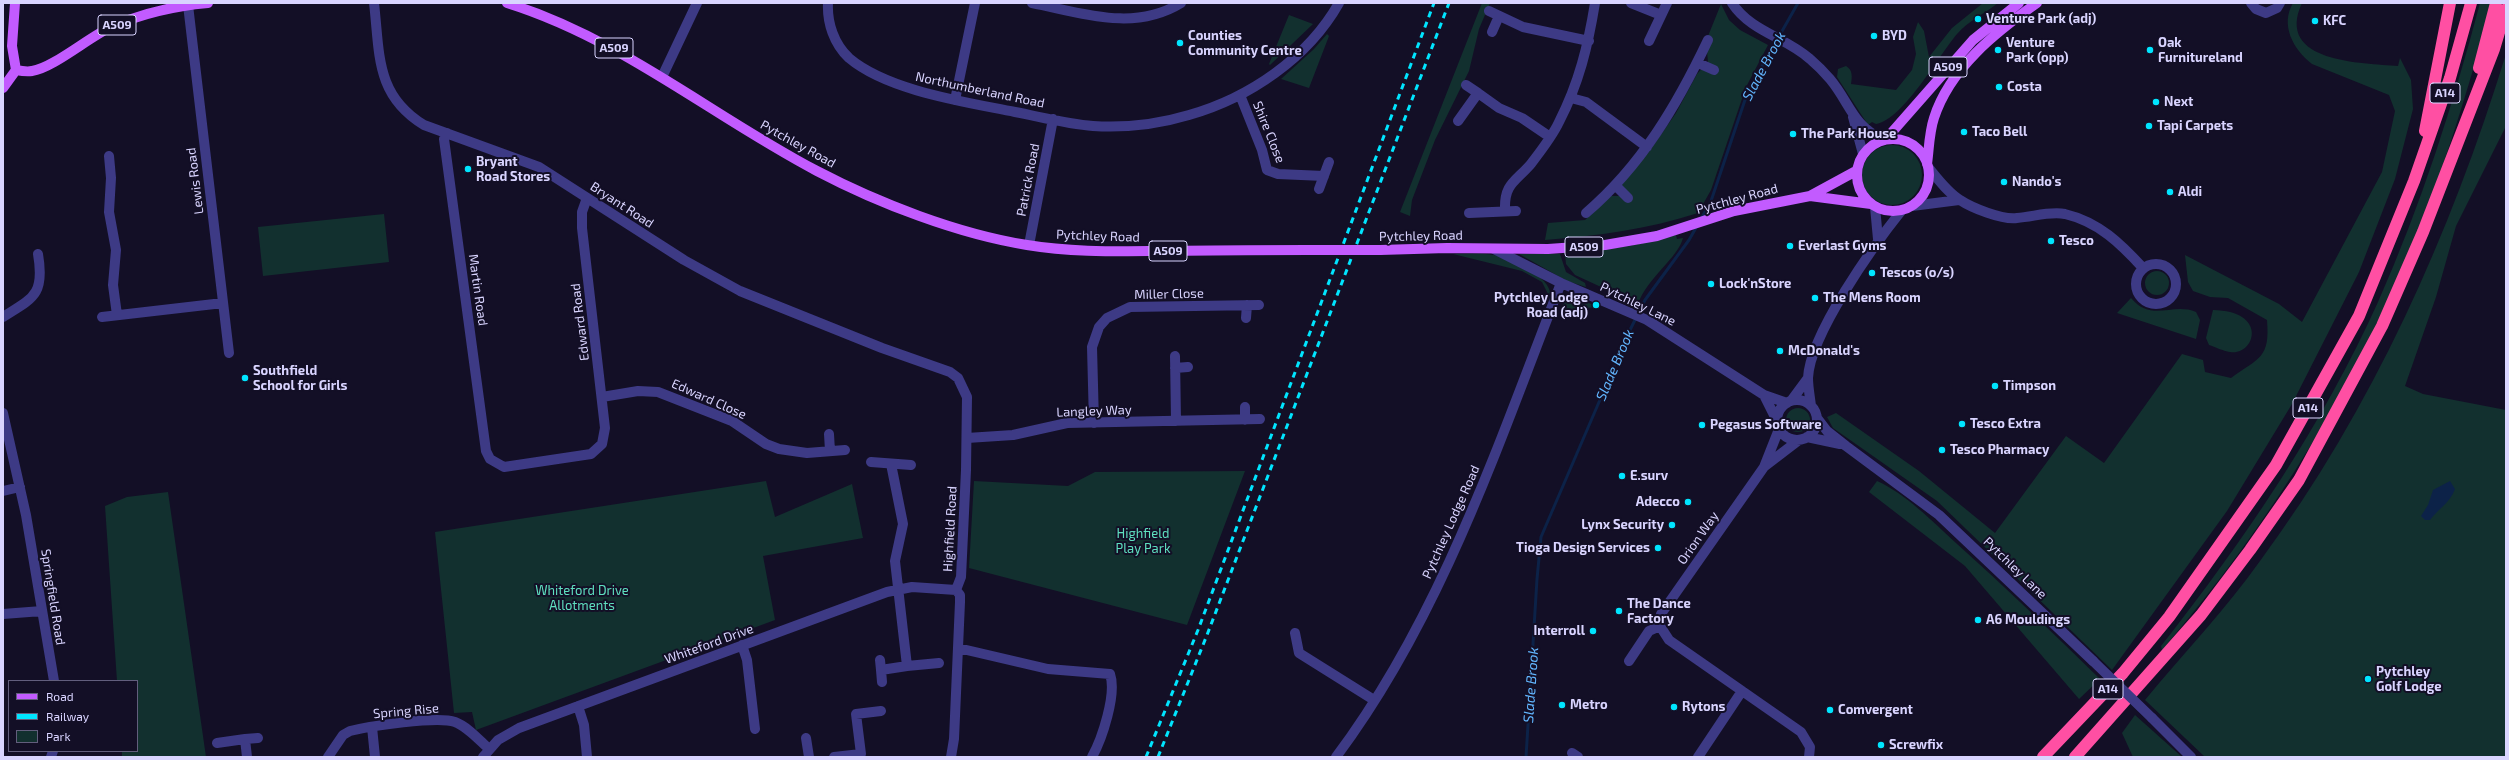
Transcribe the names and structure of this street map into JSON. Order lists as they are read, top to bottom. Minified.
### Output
{"streets":{"highway":["A14"],"main road":["A509","Pytchley Road"],"street":["Northumberland Road","Shire Close","Patrick Road","Lewis Road","Bryant Road","Martin Road","Miller Close","Pytchley Lane","Edward Road","Edward Close","Langley Way","Pytchley Lodge Road","Highfield Road","Orion Way","Springfield Road","Whiteford Drive","Spring Rise"]},"crossings":[["A509","Pytchley Road"],["A509","Lewis Road"],["Northumberland Road","Shire Close"],["Northumberland Road","Patrick Road"],["Pytchley Road","Patrick Road"],["Pytchley Road","Pytchley Lane"],["Bryant Road","Martin Road"],["Bryant Road","Edward Road"],["Bryant Road","Highfield Road"],["Martin Road","Edward Road"],["Miller Close","Langley Way"],["Pytchley Lane","Pytchley Lodge Road"],["Pytchley Lane","Orion Way"],["Edward Road","Edward Close"],["Langley Way","Highfield Road"],["Highfield Road","Whiteford Drive"],["Whiteford Drive","Spring Rise"]],"water":["Slade Brook"],"parks":["Highfield Play Park","Whiteford Drive Allotments"],"places":["Venture Park (adj)","KFC","BYD","Counties Community Centre","Venture Park (opp)","Oak Furnitureland","Costa","Next","Tapi Carpets","Taco Bell","The Park House","Bryant Road Stores","Nando's","Aldi","Tesco","Everlast Gyms","Tescos (o/s)","Lock'nStore","The Mens Room","Pytchley Lodge Road (adj)","McDonald's","Southfield School for Girls","Timpson","Tesco Extra","Pegasus Software","Tesco Pharmacy","E.surv","Adecco","Lynx Security","Tioga Design Services","The Dance Factory","A6 Mouldings","Interroll","Pytchley Golf Lodge","Metro","Rytons","Comvergent","Screwfix"],"legend":["Road","Railway","Park"]}
